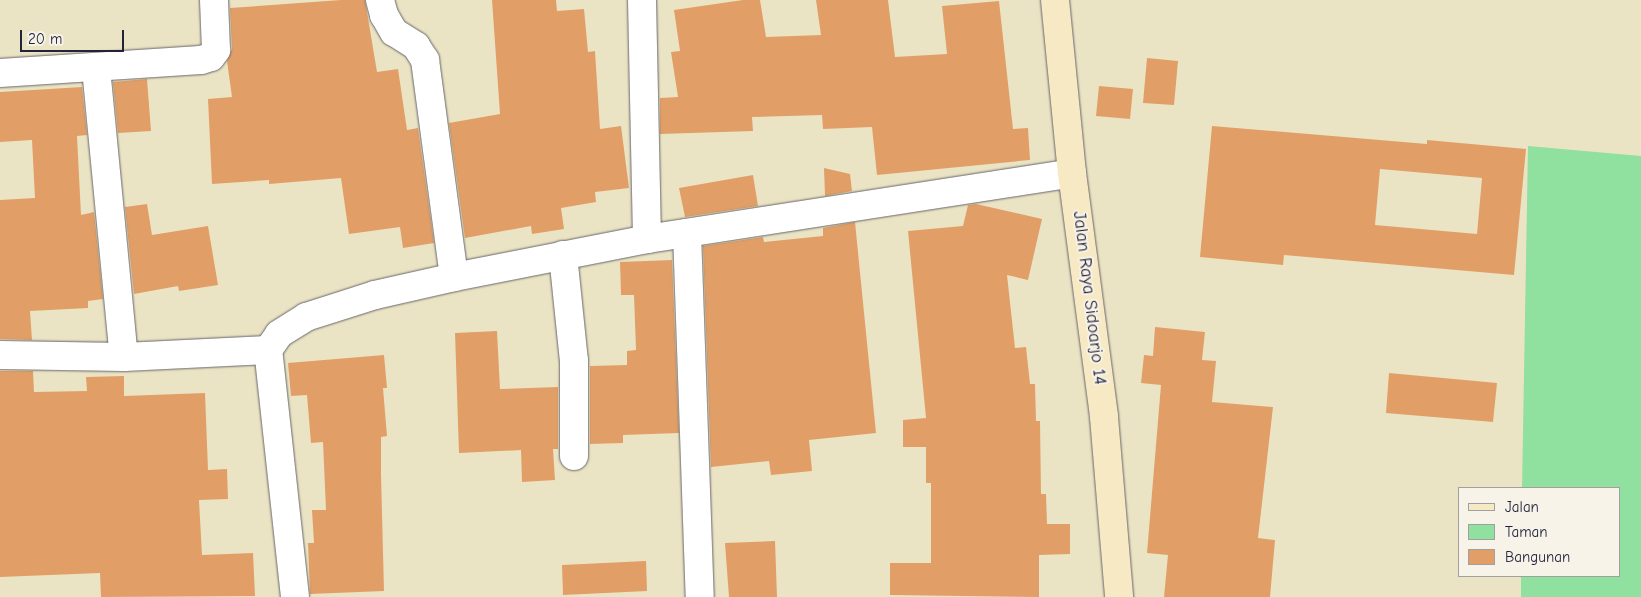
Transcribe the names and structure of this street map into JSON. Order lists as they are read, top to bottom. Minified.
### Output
{"streets":{"main road":["Jalan Raya Sidoarjo 14"]},"legend":["Jalan","Taman","Bangunan"],"scale_bar":"20 m"}
